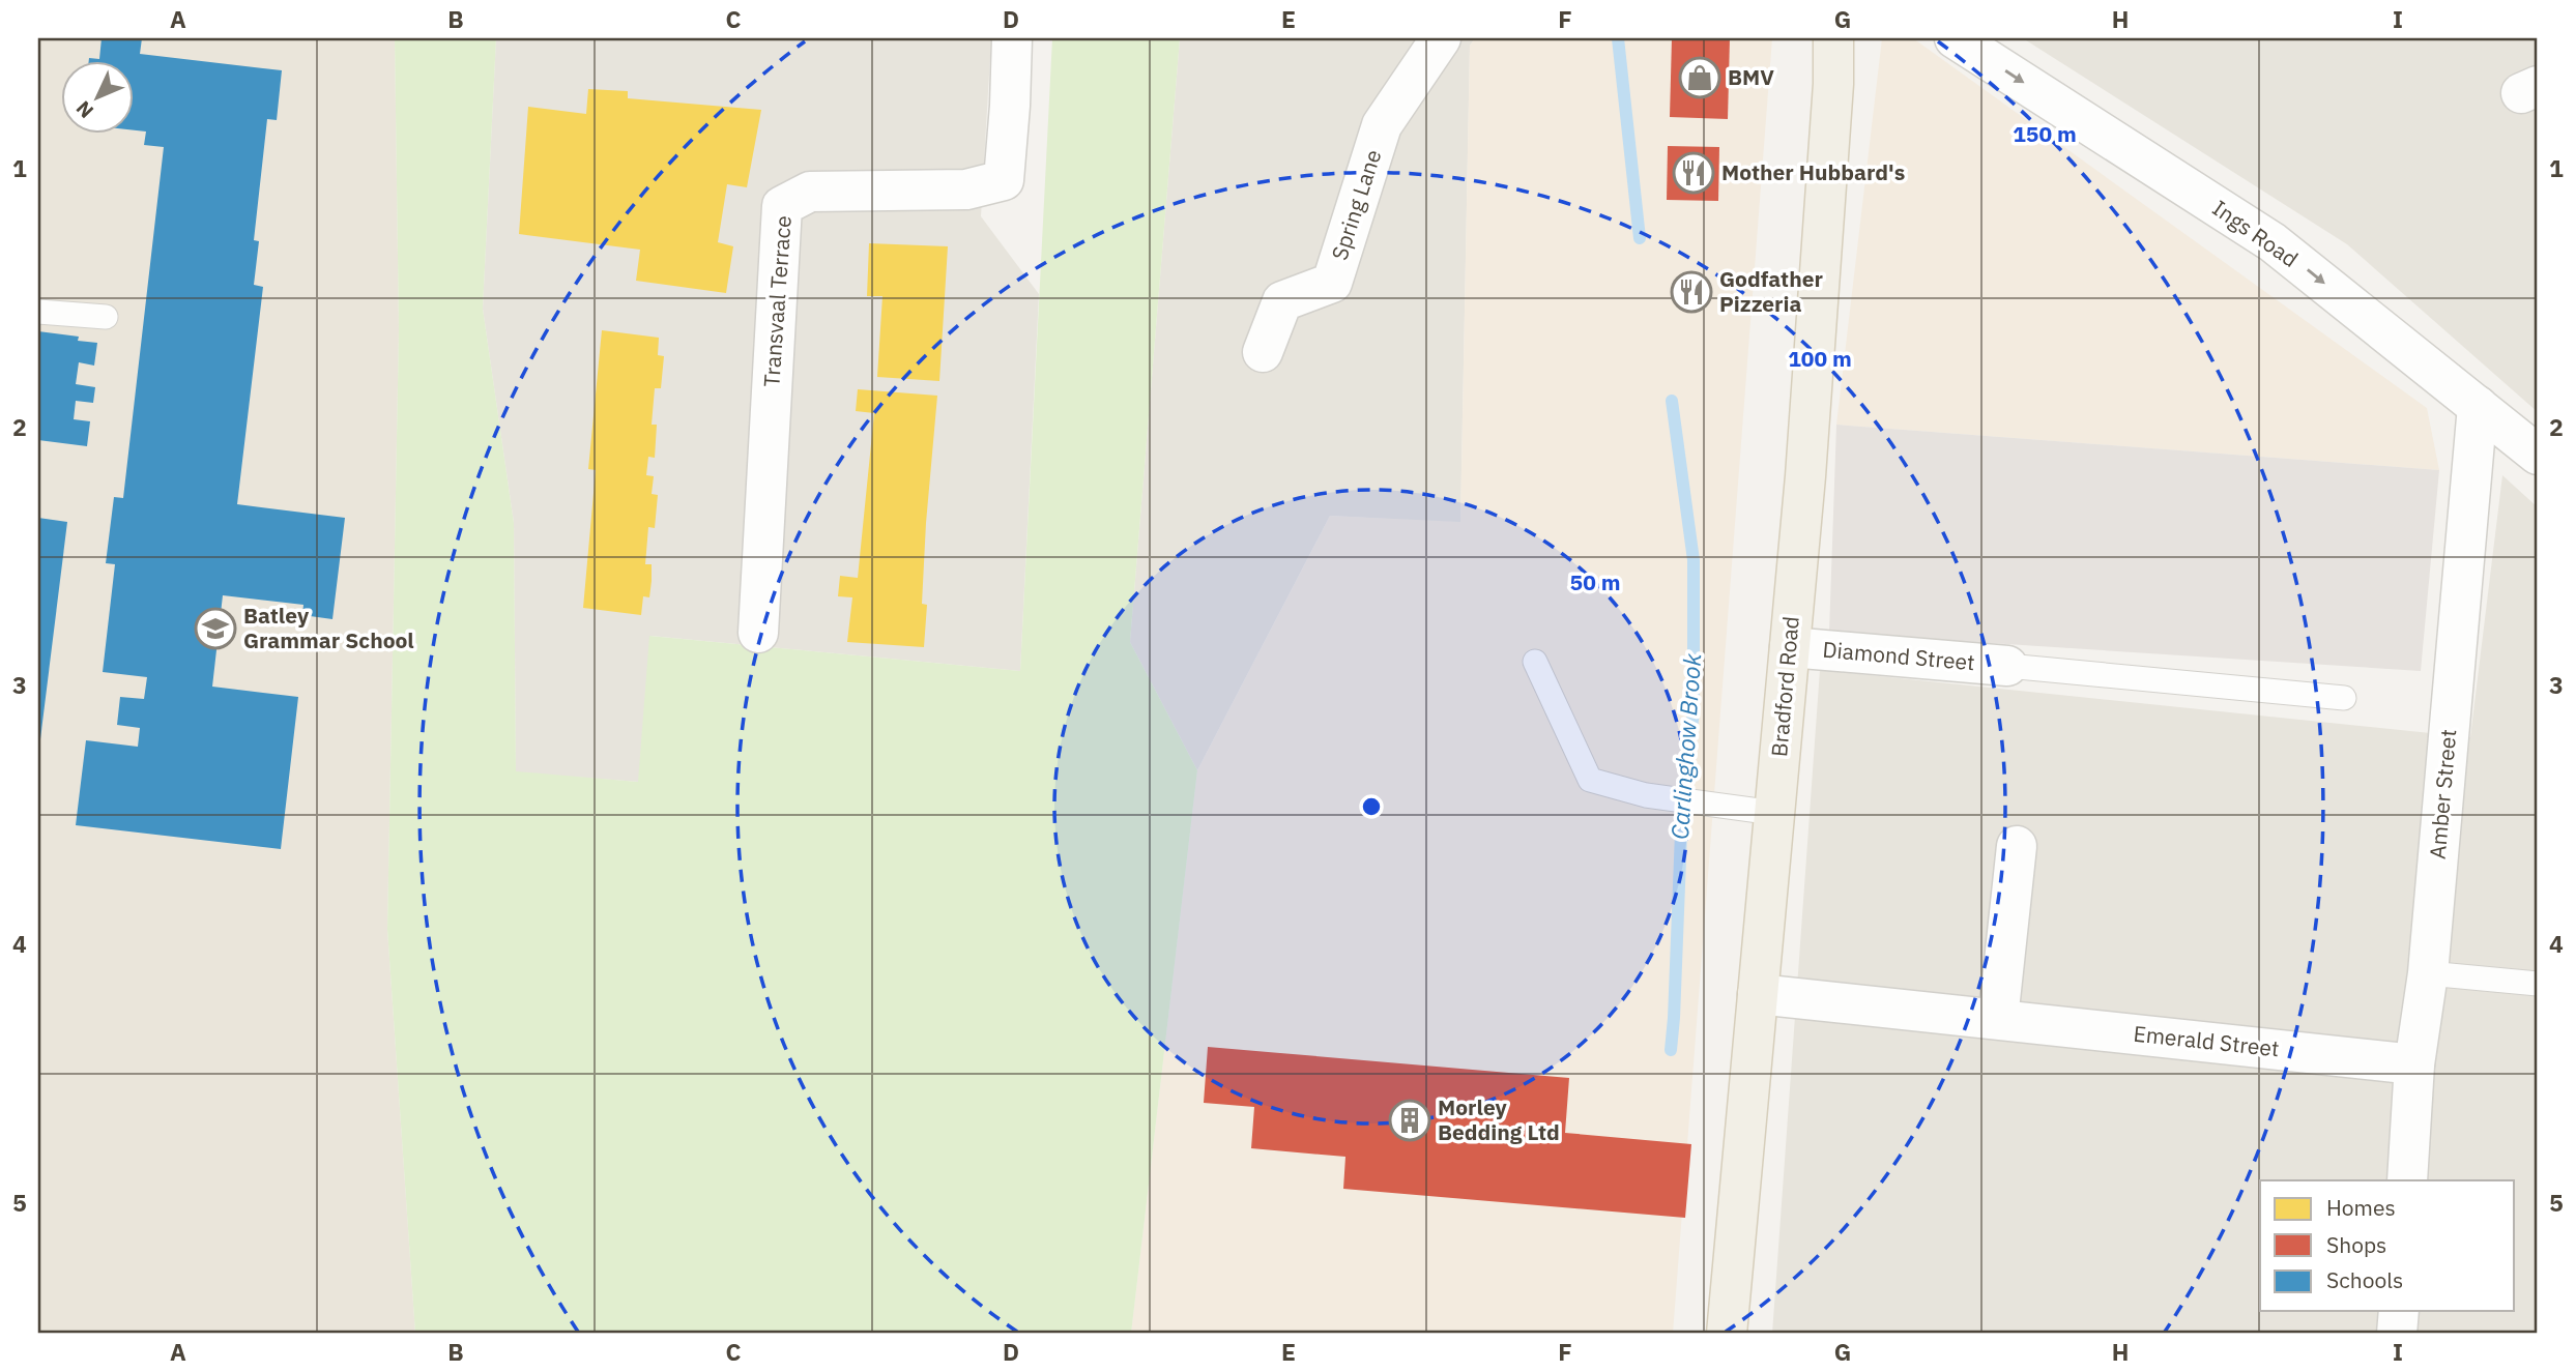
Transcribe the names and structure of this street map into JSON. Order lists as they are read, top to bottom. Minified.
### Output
{"streets":{"main road":["Bradford Road"],"street":["Spring Lane","Ings Road","Transvaal Terrace","Diamond Street","Amber Street","Emerald Street"]},"crossings":[["Ings Road","Amber Street"],["Diamond Street","Bradford Road"],["Bradford Road","Emerald Street"],["Amber Street","Emerald Street"]],"one_way":["Ings Road"],"water":["Carlinghow Brook"],"places":{"shop":["BMV"],"restaurant":["Mother Hubbard's","Godfather Pizzeria"],"school or university":["Batley Grammar School"],"building":["Morley Bedding Ltd"]},"legend":["Homes","Shops","Schools"],"north":"bottom left","grid":{"columns":["A","B","C","D","E","F","G","H","I"],"rows":["1","2","3","4","5"]},"rings":["150 m","100 m","50 m"]}
